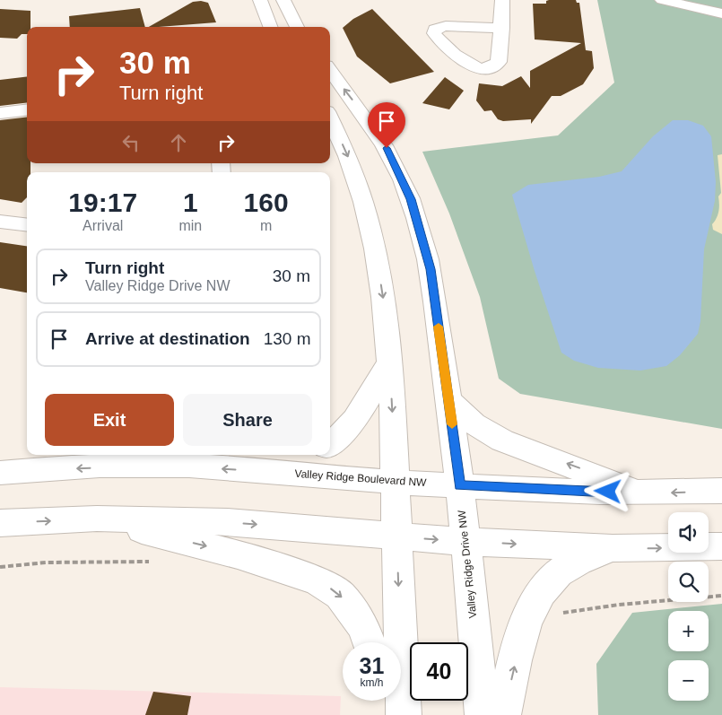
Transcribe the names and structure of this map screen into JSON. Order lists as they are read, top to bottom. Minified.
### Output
{"streets":{"street":["Valley Ridge Boulevard NW","Valley Ridge Drive NW"]},"crossings":[["Valley Ridge Boulevard NW","Valley Ridge Drive NW"]],"page":{"turn":["30 m","Turn right"],"eta":["19:17","Arrival","1","min","160","m"],"list":[{"name":"Turn right","note":"Valley Ridge Drive NW","value":"30 m"},{"name":"Arrive at destination","value":"130 m"}],"buttons":["Exit","Share"],"map_buttons":["+","−"],"speed":"31 km/h","limit":"40"}}
